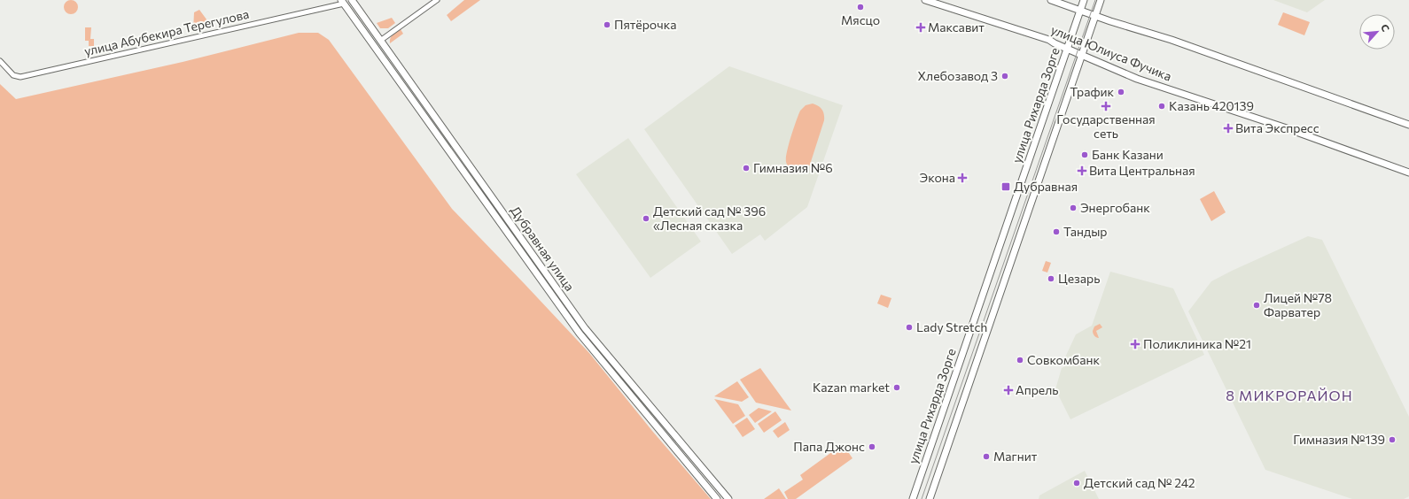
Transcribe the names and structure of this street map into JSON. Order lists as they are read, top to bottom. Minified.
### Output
{"streets":{"street":["улица Абубекира Терегулова","улица Юлиуса Фучика","улица Рихарда Зорге","Дубравная улица"]},"crossings":[["улица Абубекира Терегулова","Дубравная улица"],["улица Юлиуса Фучика","улица Рихарда Зорге"]],"districts":["8 МИКРОРАЙОН"],"places":{"other":["Мясцо","Пятёрочка","Хлебозавод 3","Трафик","Казань 420139","Банк Казани","Гимназия №6","Энергобанк","Детский сад № 396 «Лесная сказка","Тандыр","Цезарь","Лицей №78 Фарватер","Lady Stretch","Совкомбанк","Kazan market","Гимназия №139","Папа Джонс","Магнит","Детский сад № 242"],"health":["Максавит","Государственная сеть","Вита Экспресс","Вита Центральная","Экона","Поликлиника №21","Апрель"],"transit":["Дубравная"]},"north":"top right"}
